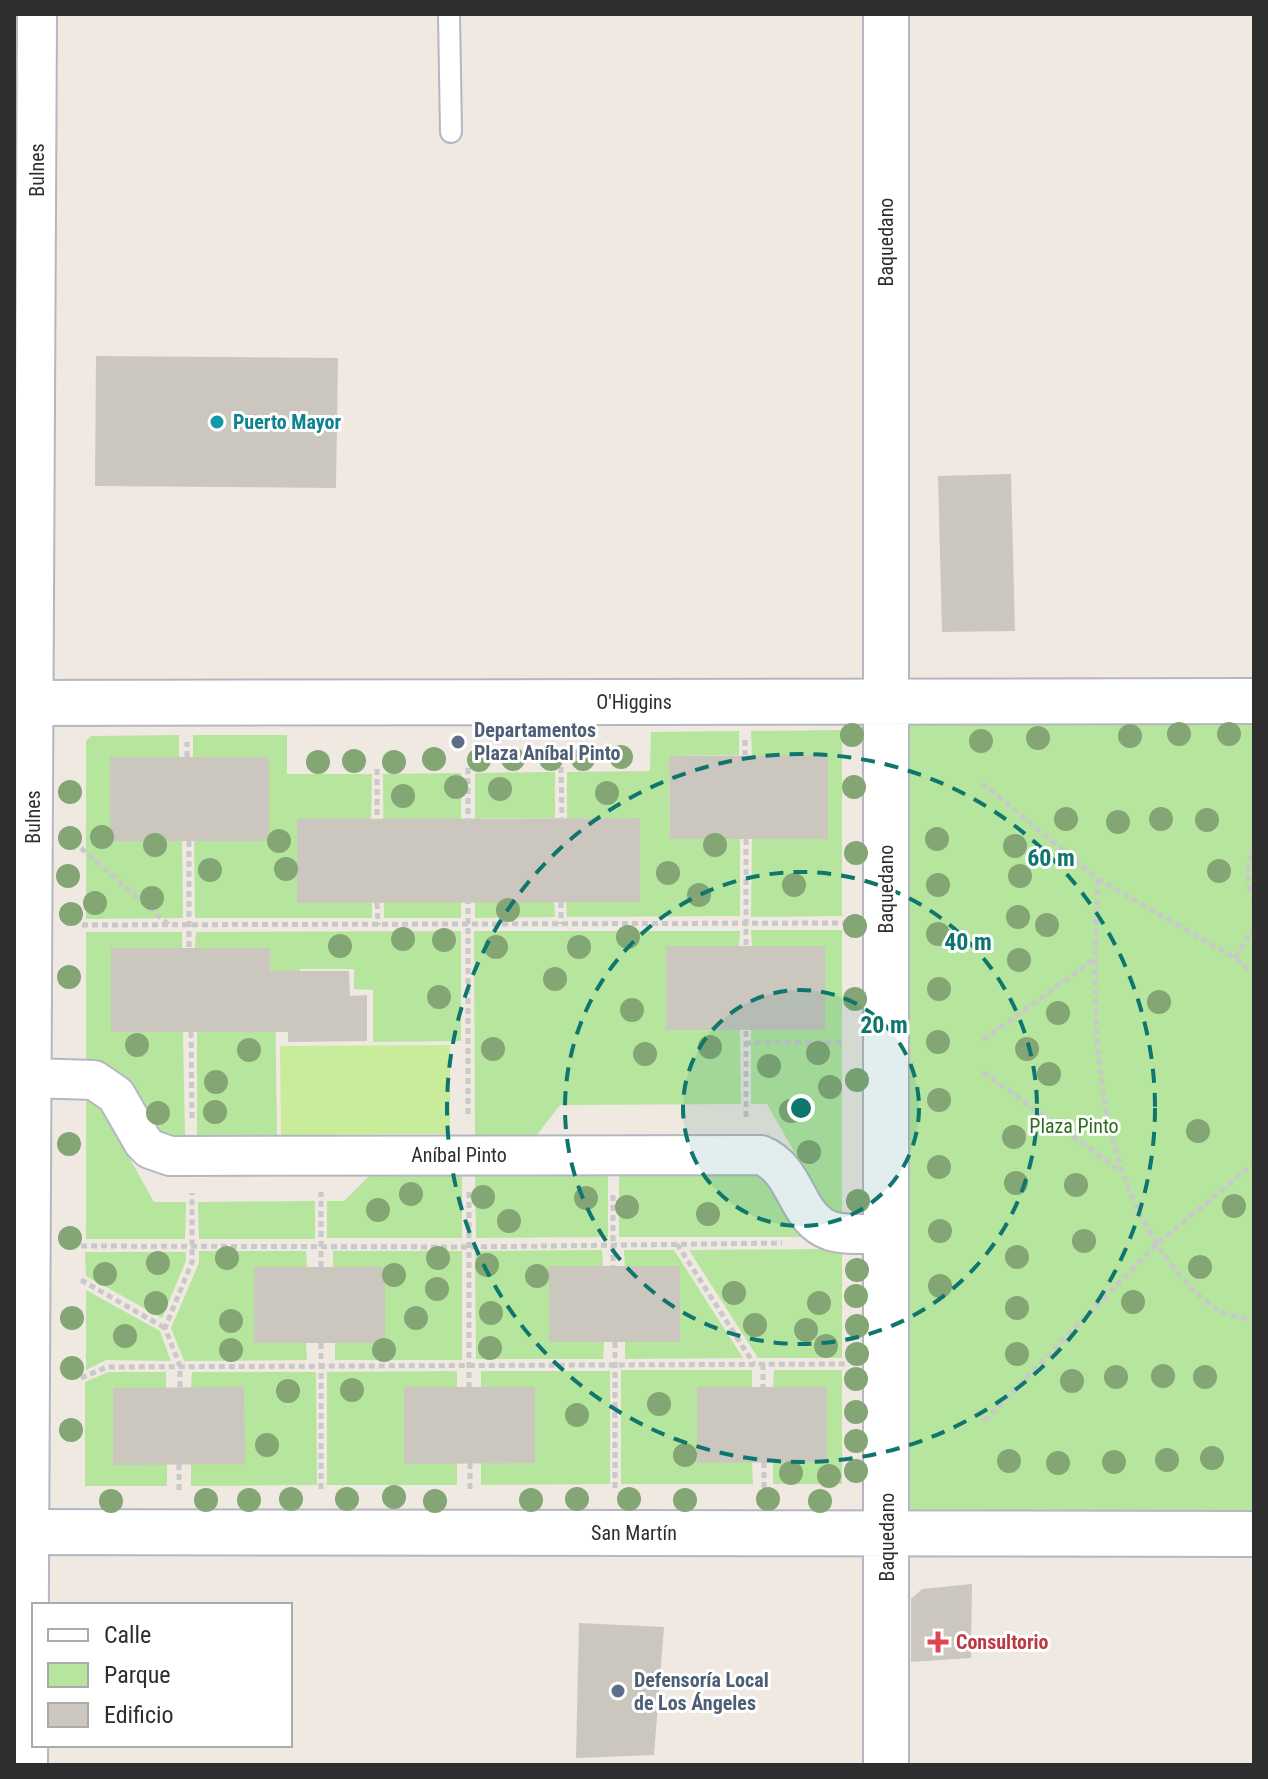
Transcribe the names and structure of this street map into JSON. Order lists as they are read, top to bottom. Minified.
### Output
{"streets":{"main road":["Baquedano","O'Higgins","San Martín"],"street":["Bulnes","Aníbal Pinto"]},"crossings":[["Bulnes","O'Higgins"],["Bulnes","Aníbal Pinto"],["Bulnes","San Martín"],["Baquedano","O'Higgins"],["Baquedano","Aníbal Pinto"],["Baquedano","San Martín"]],"parks":["Plaza Pinto"],"places":{"other":["Puerto Mayor","Departamentos Plaza Aníbal Pinto","Defensoría Local de Los Ángeles"],"health":["Consultorio"]},"legend":["Calle","Parque","Edificio"],"rings":["60 m","40 m","20 m"]}
